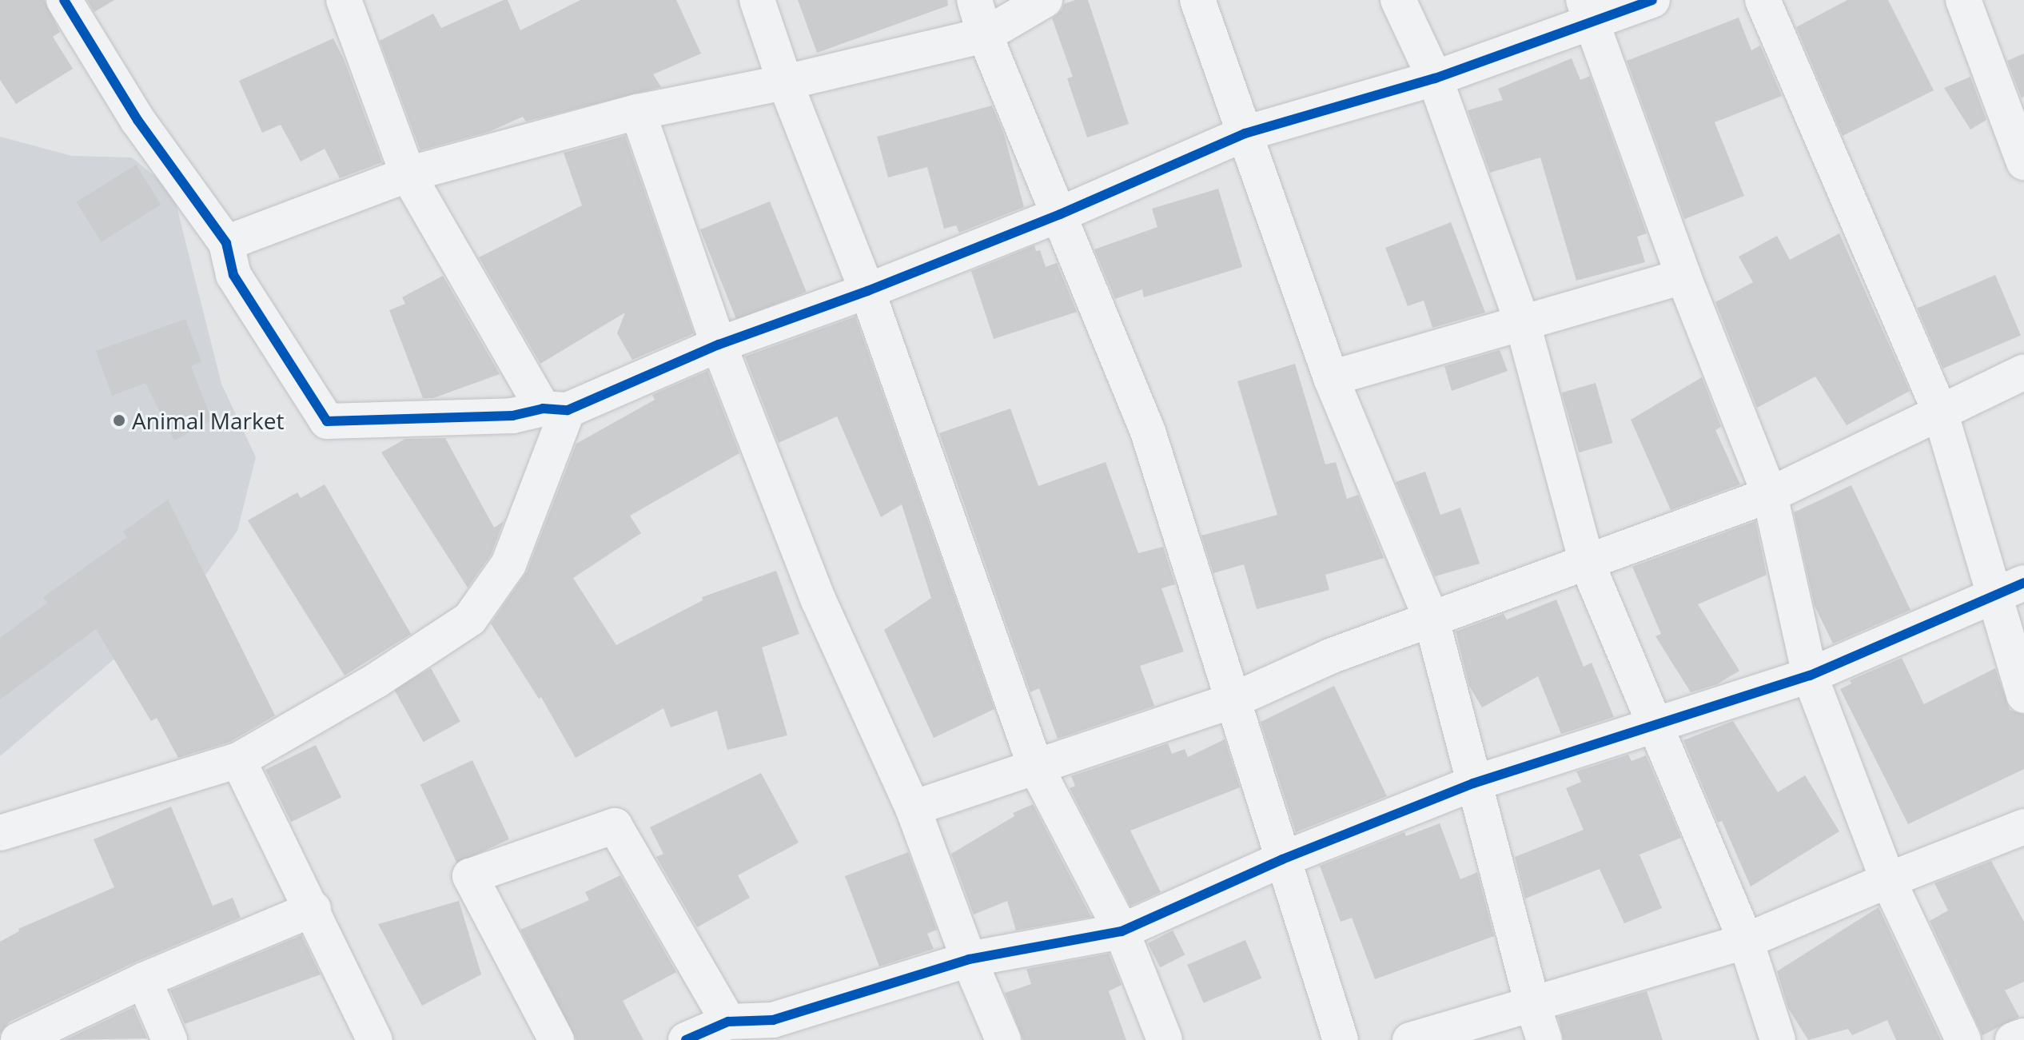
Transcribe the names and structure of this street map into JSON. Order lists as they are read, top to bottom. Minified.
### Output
{"places":["Animal Market"]}
